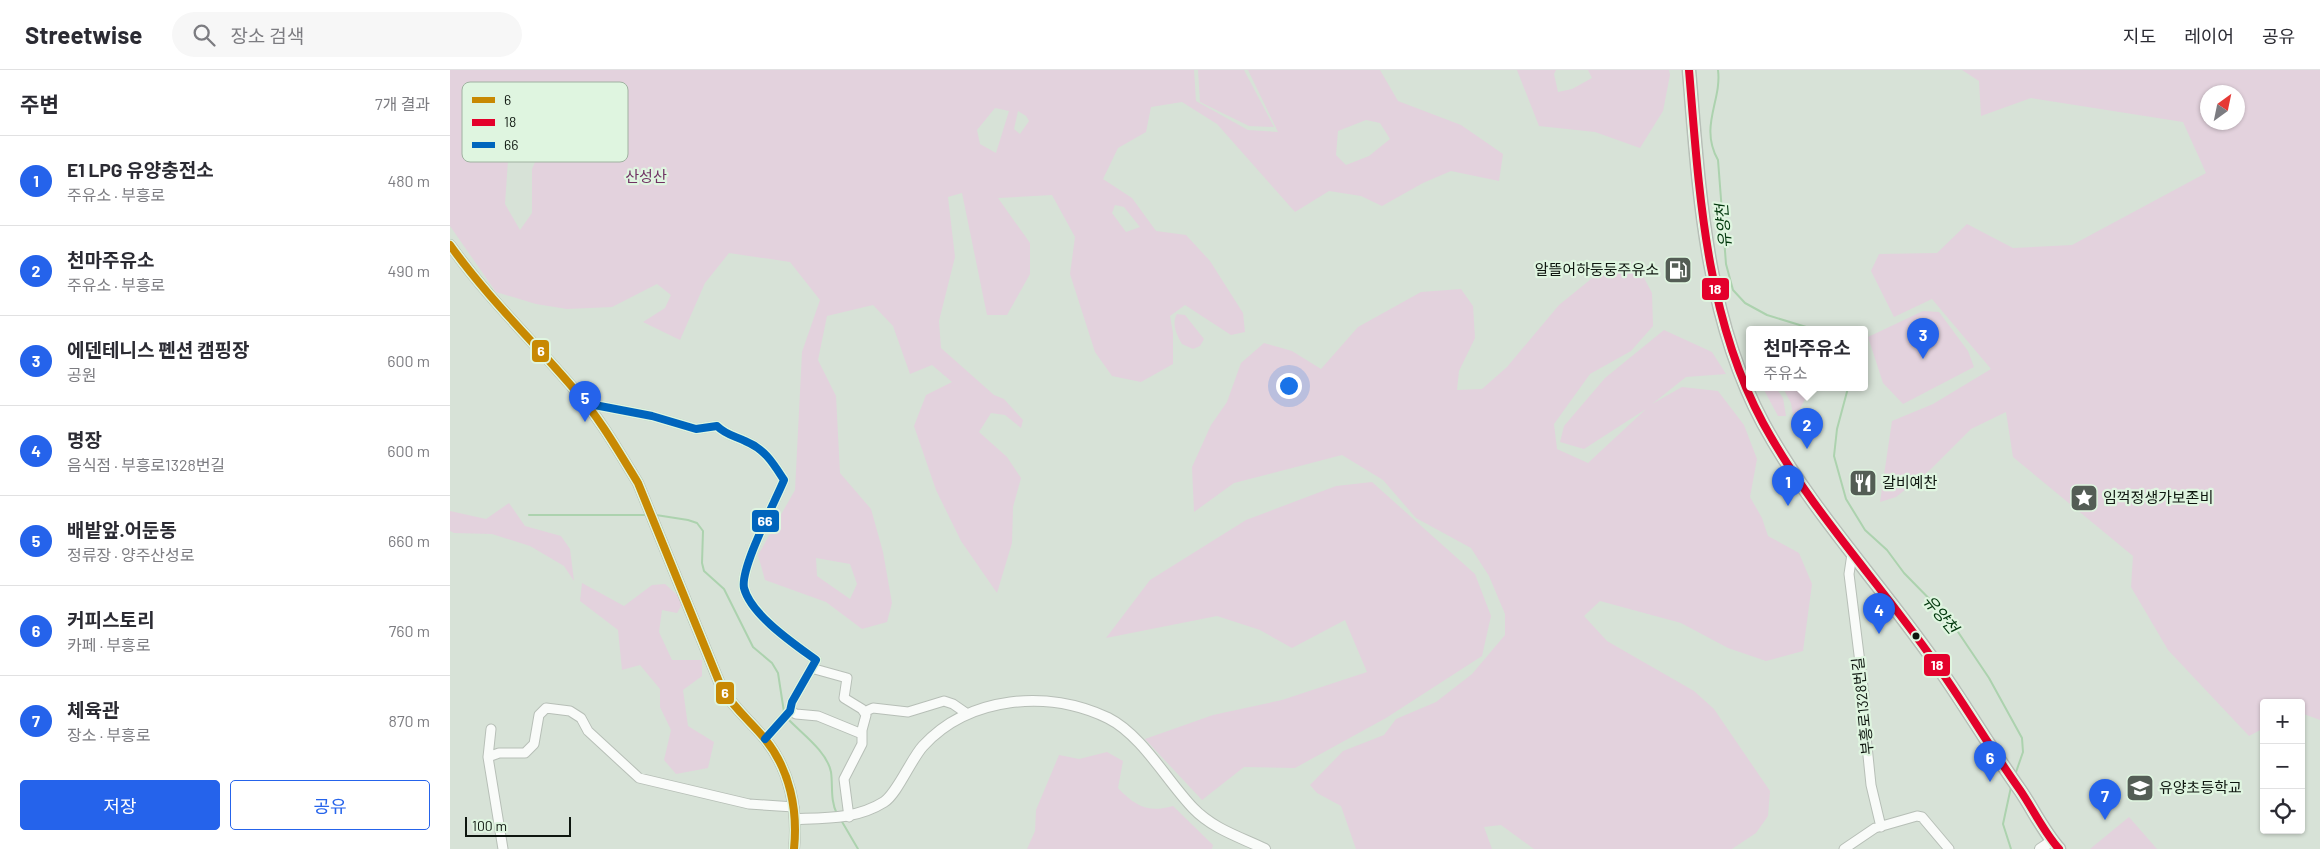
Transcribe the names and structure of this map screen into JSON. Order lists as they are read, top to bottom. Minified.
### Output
{"streets":{"street":["부흥로1328번길"]},"water":["유양천"],"parks":["산성산"],"places":{"fuel station":["알뜰어하둥둥주유소"],"restaurant":["갈비예찬"],"place":["임꺽정생가보존비"],"school or university":["유양초등학교"]},"lines":["transit line 18","transit line 6","transit line 66"],"legend":["6","18","66"],"scale_bar":"100 m","north":"top right","page":{"header":"Streetwise","search":"장소 검색","nav":["지도","레이어","공유"],"heading":["주변","7개 결과"],"list":[{"mark":"1","name":"E1 LPG 유양충전소","note":"주유소 · 부흥로","value":"480 m"},{"mark":"2","name":"천마주유소","note":"주유소 · 부흥로","value":"490 m"},{"mark":"3","name":"에덴테니스 폔션 캠핑장","note":"공원","value":"600 m"},{"mark":"4","name":"명장","note":"음식점 · 부흥로1328번길","value":"600 m"},{"mark":"5","name":"배밭앞.어둔동","note":"정류장 · 양주산성로","value":"660 m"},{"mark":"6","name":"커피스토리","note":"카페 · 부흥로","value":"760 m"},{"mark":"7","name":"체육관","note":"장소 · 부흥로","value":"870 m"}],"pins":["3","5","2","1","4","6","7"],"popup":["천마주유소","주유소"],"map_buttons":["+","−"],"buttons":["저장","공유"],"scale":"100 m"}}
